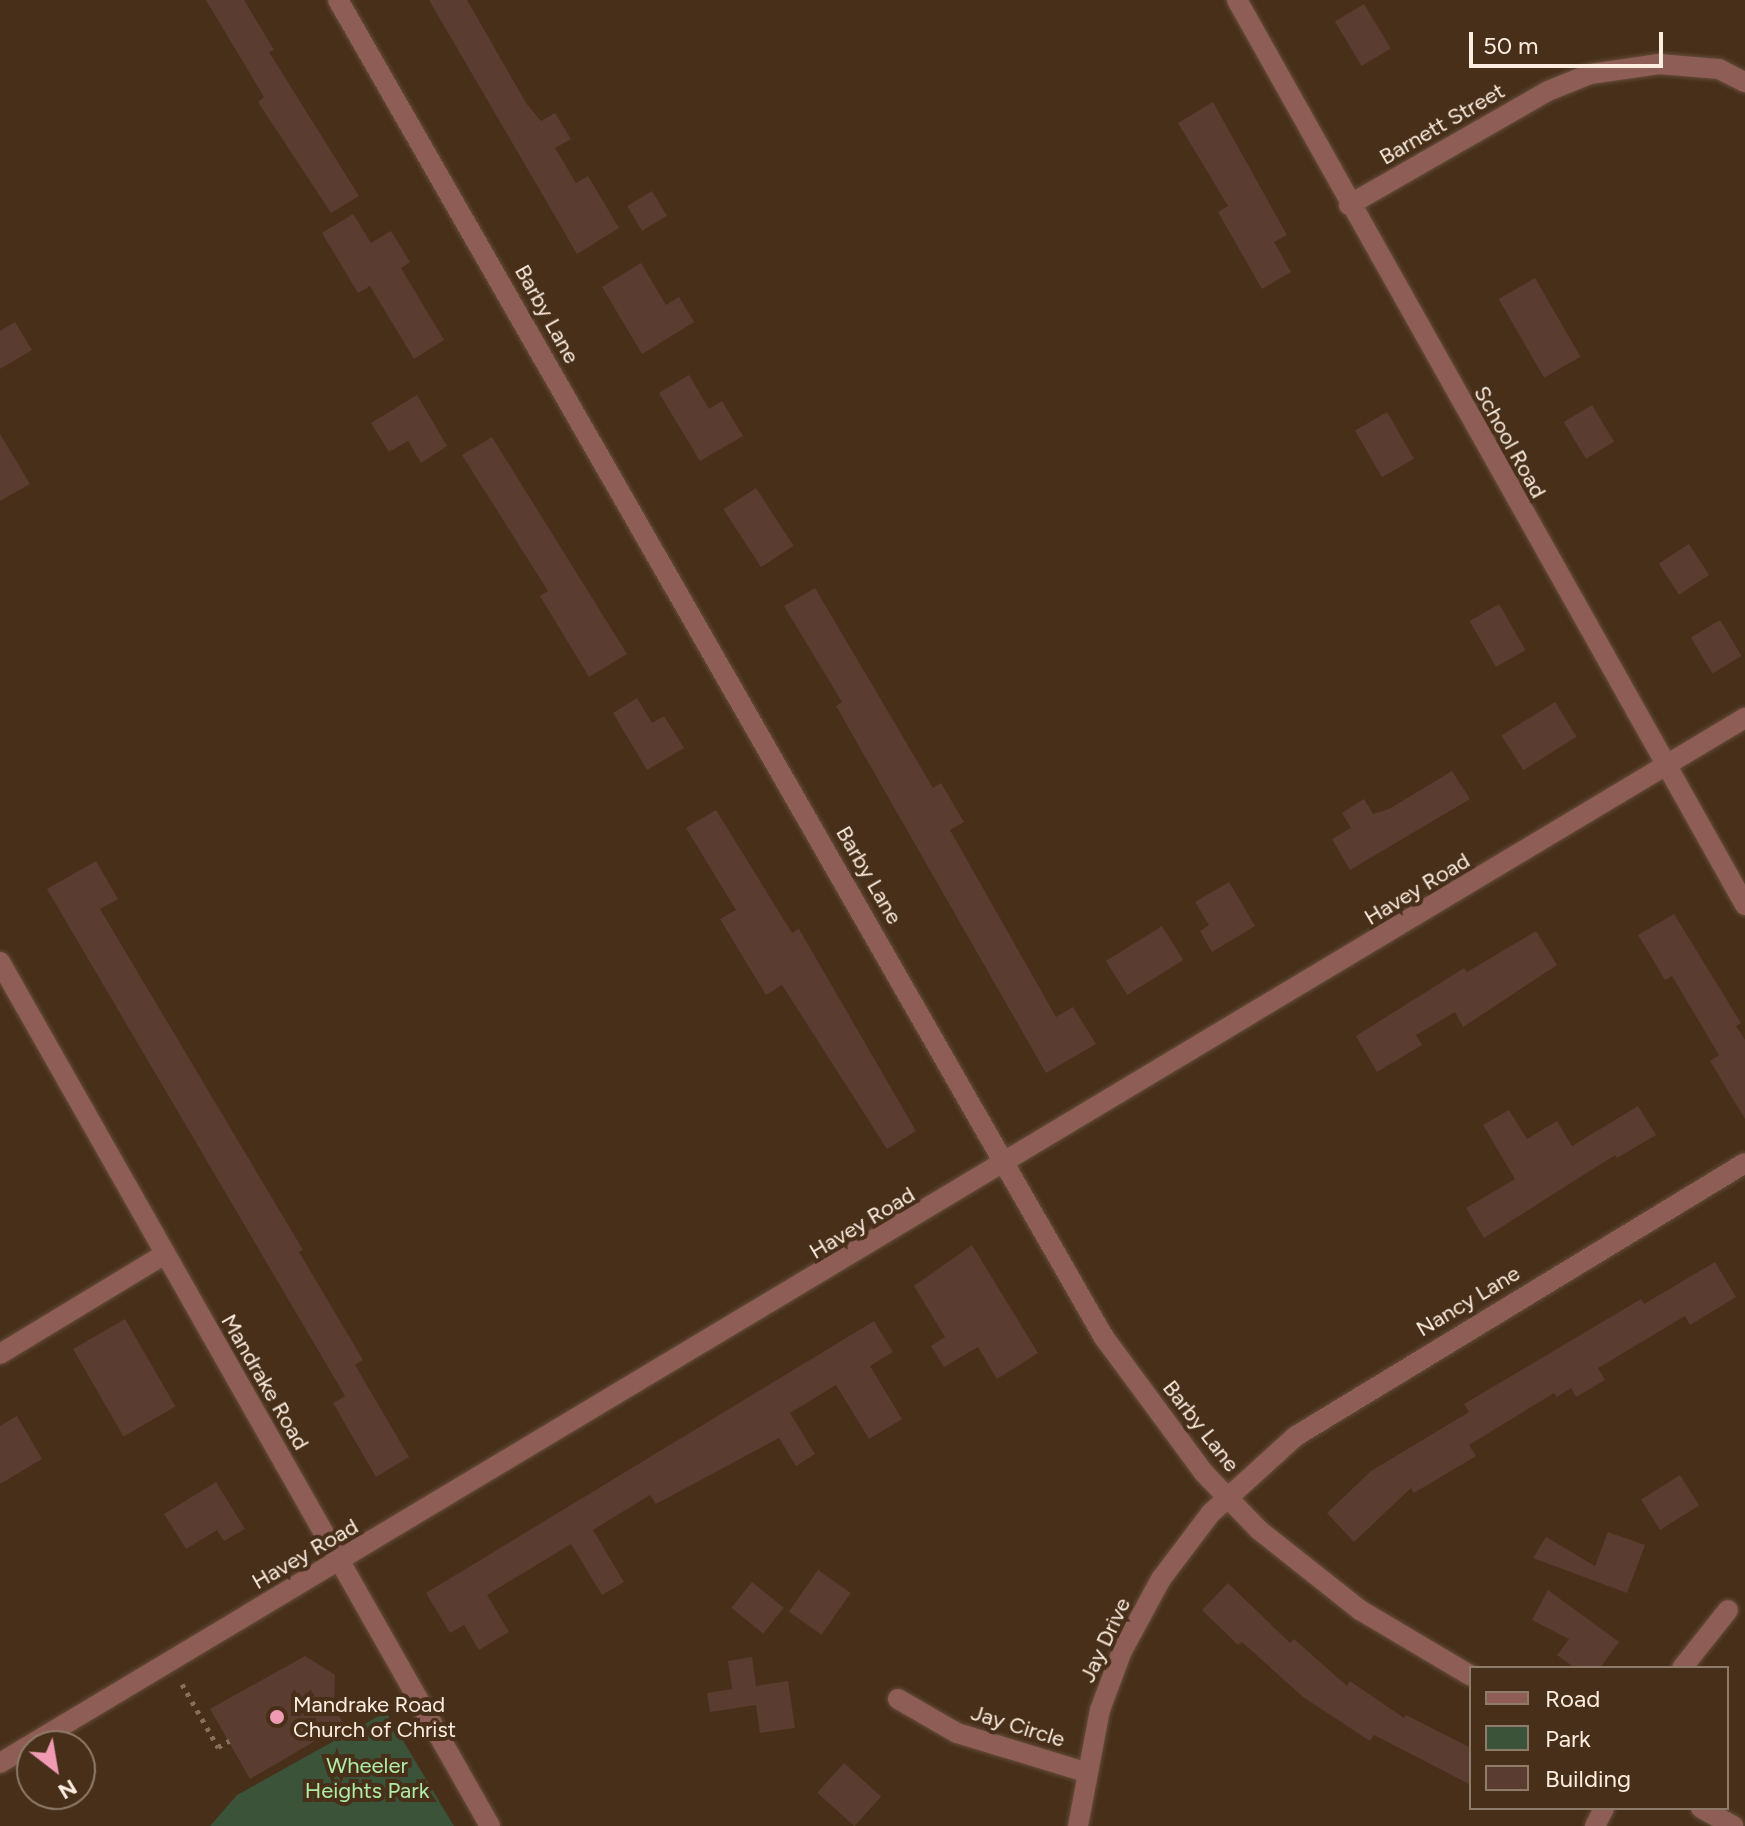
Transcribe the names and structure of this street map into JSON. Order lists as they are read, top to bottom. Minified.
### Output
{"streets":{"street":["Barnett Street","Barby Lane","School Road","Havey Road","Nancy Lane","Mandrake Road","Jay Drive","Jay Circle"]},"crossings":[["Barnett Street","School Road"],["Barby Lane","Havey Road"],["Barby Lane","Nancy Lane"],["Barby Lane","Jay Drive"],["School Road","Havey Road"],["Havey Road","Mandrake Road"],["Nancy Lane","Jay Drive"],["Jay Drive","Jay Circle"]],"parks":["Wheeler Heights Park"],"places":["Mandrake Road Church of Christ"],"legend":["Road","Park","Building"],"scale_bar":"50 m","north":"bottom right"}
